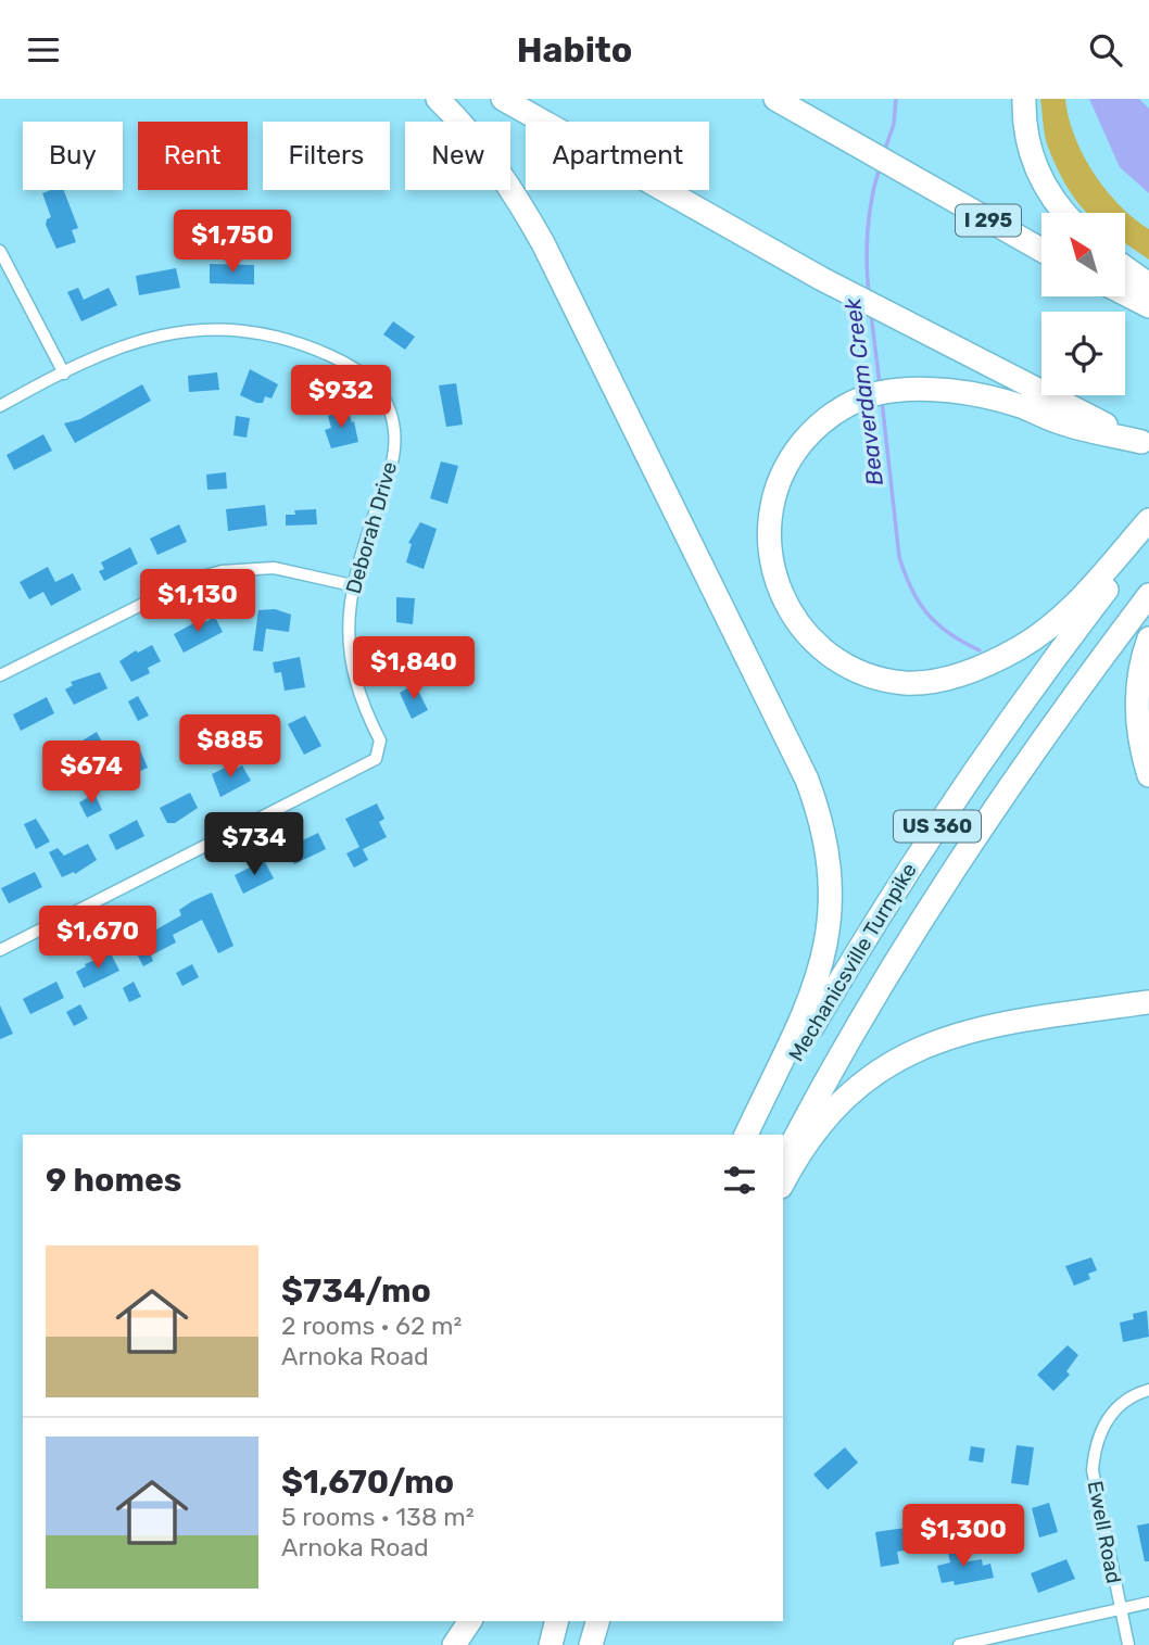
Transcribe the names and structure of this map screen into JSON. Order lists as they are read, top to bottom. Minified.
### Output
{"streets":{"highway":["I 295","US 360","Mechanicsville Turnpike"],"street":["Deborah Drive","Ewell Road"]},"water":["Beaverdam Creek"],"north":"top left","page":{"header":"Habito","chip":["Buy","Rent","Filters","New","Apartment"],"price":["$1,750","$932","$1,130","$1,840","$885","$674","$734","$1,670","$1,300"],"heading":"9 homes","list":[{"name":"$734/mo","note":"2 rooms · 62 m² · Arnoka Road"},{"name":"$1,670/mo","note":"5 rooms · 138 m² · Arnoka Road"}]}}
